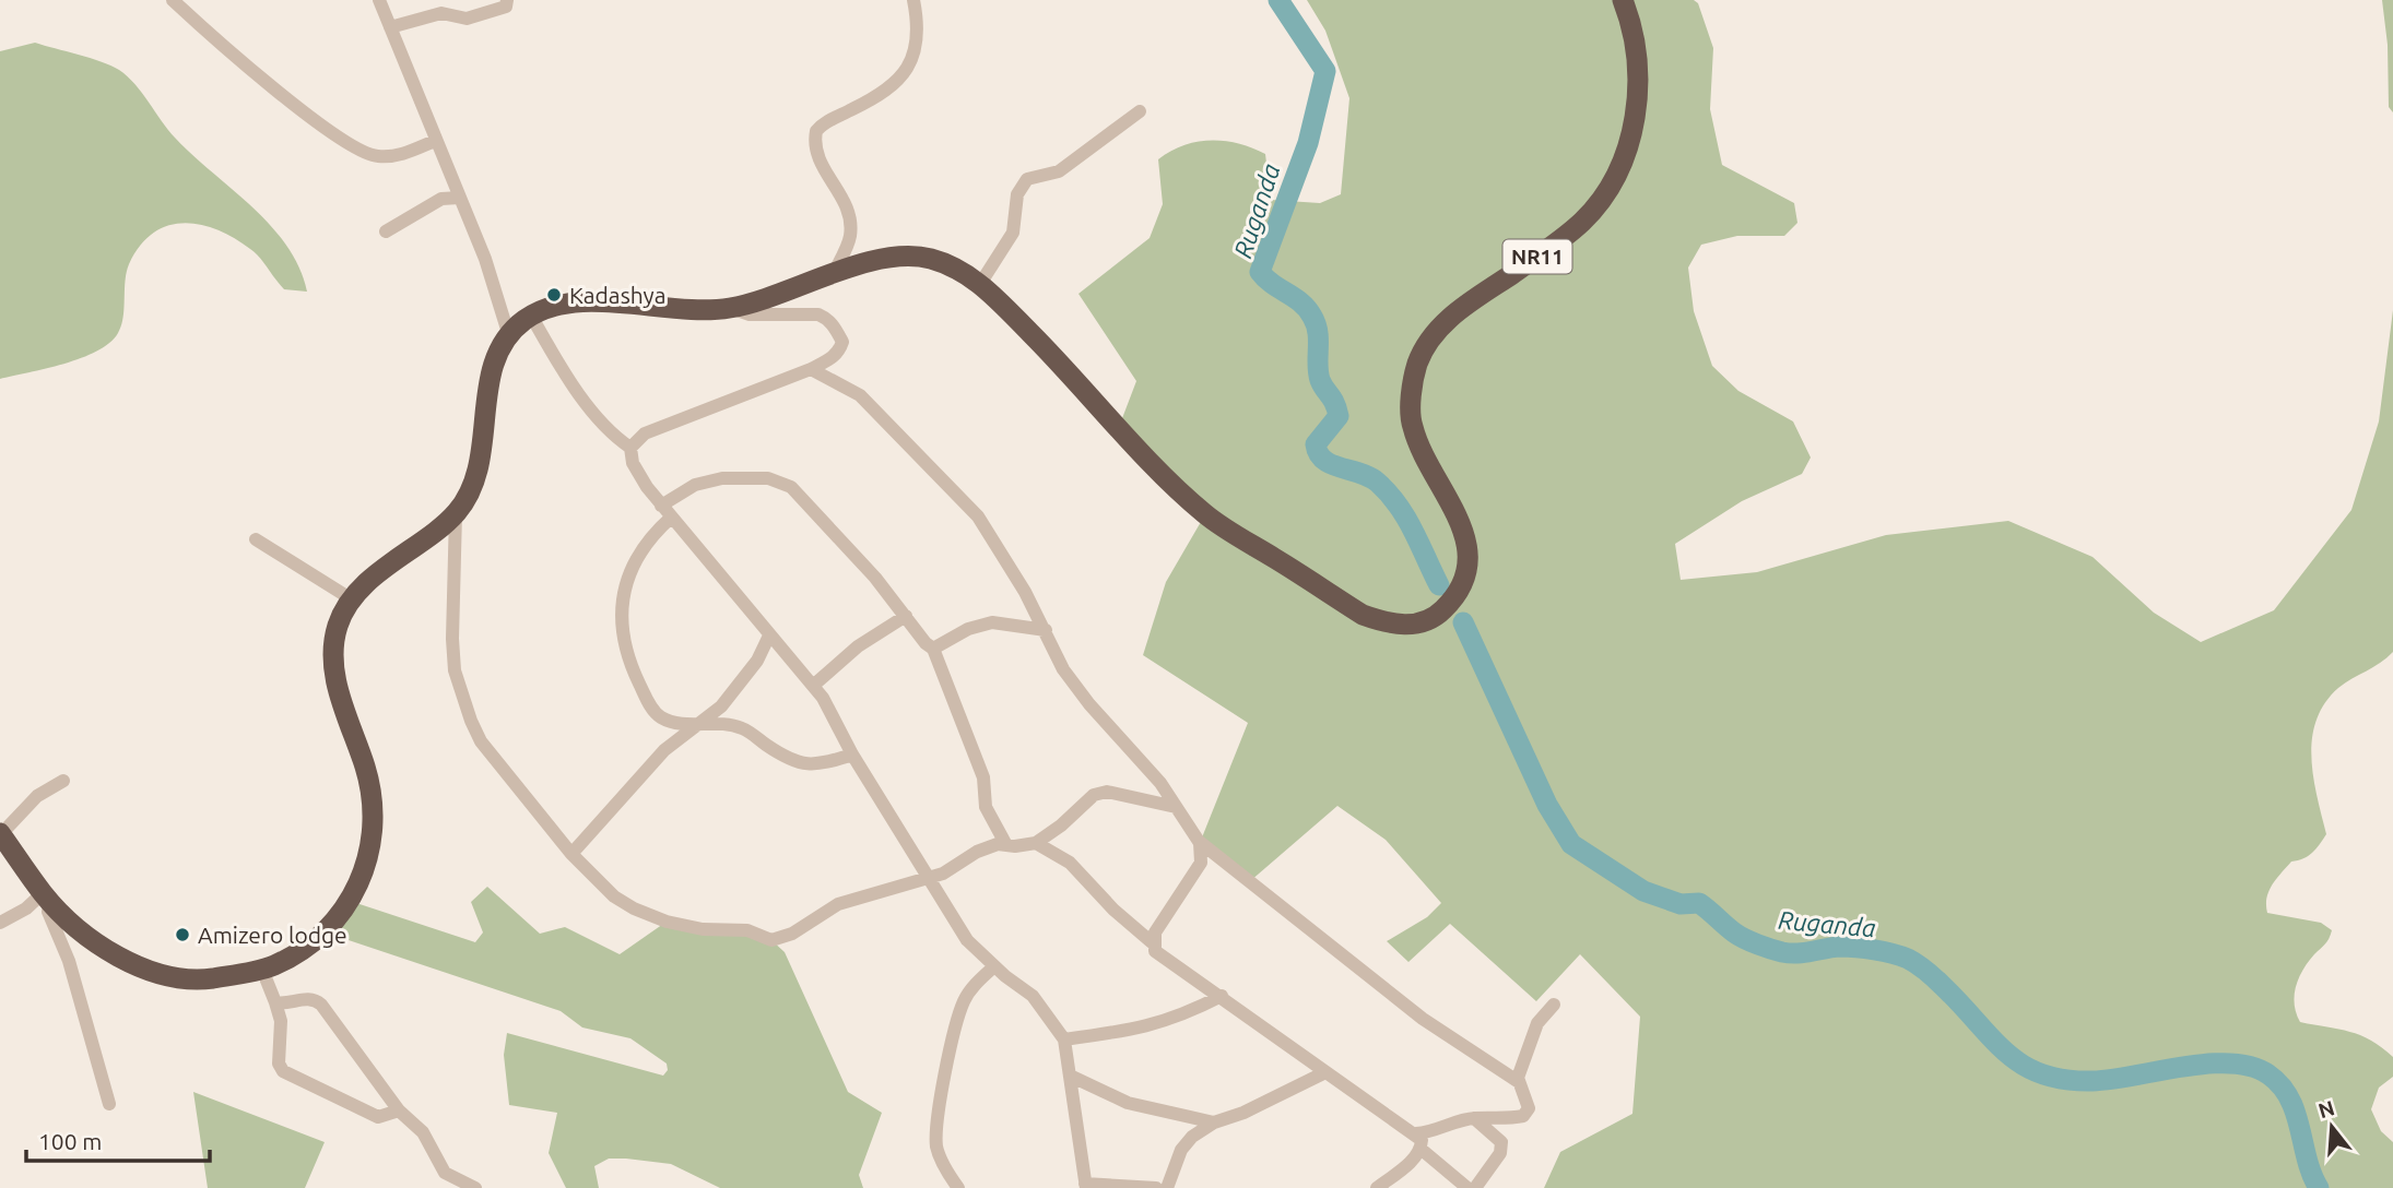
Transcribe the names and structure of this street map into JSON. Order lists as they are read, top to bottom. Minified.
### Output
{"streets":{"highway":["NR11"]},"water":["Ruganda"],"places":["Kadashya","Amizero lodge"],"scale_bar":"100 m","north":"top"}
